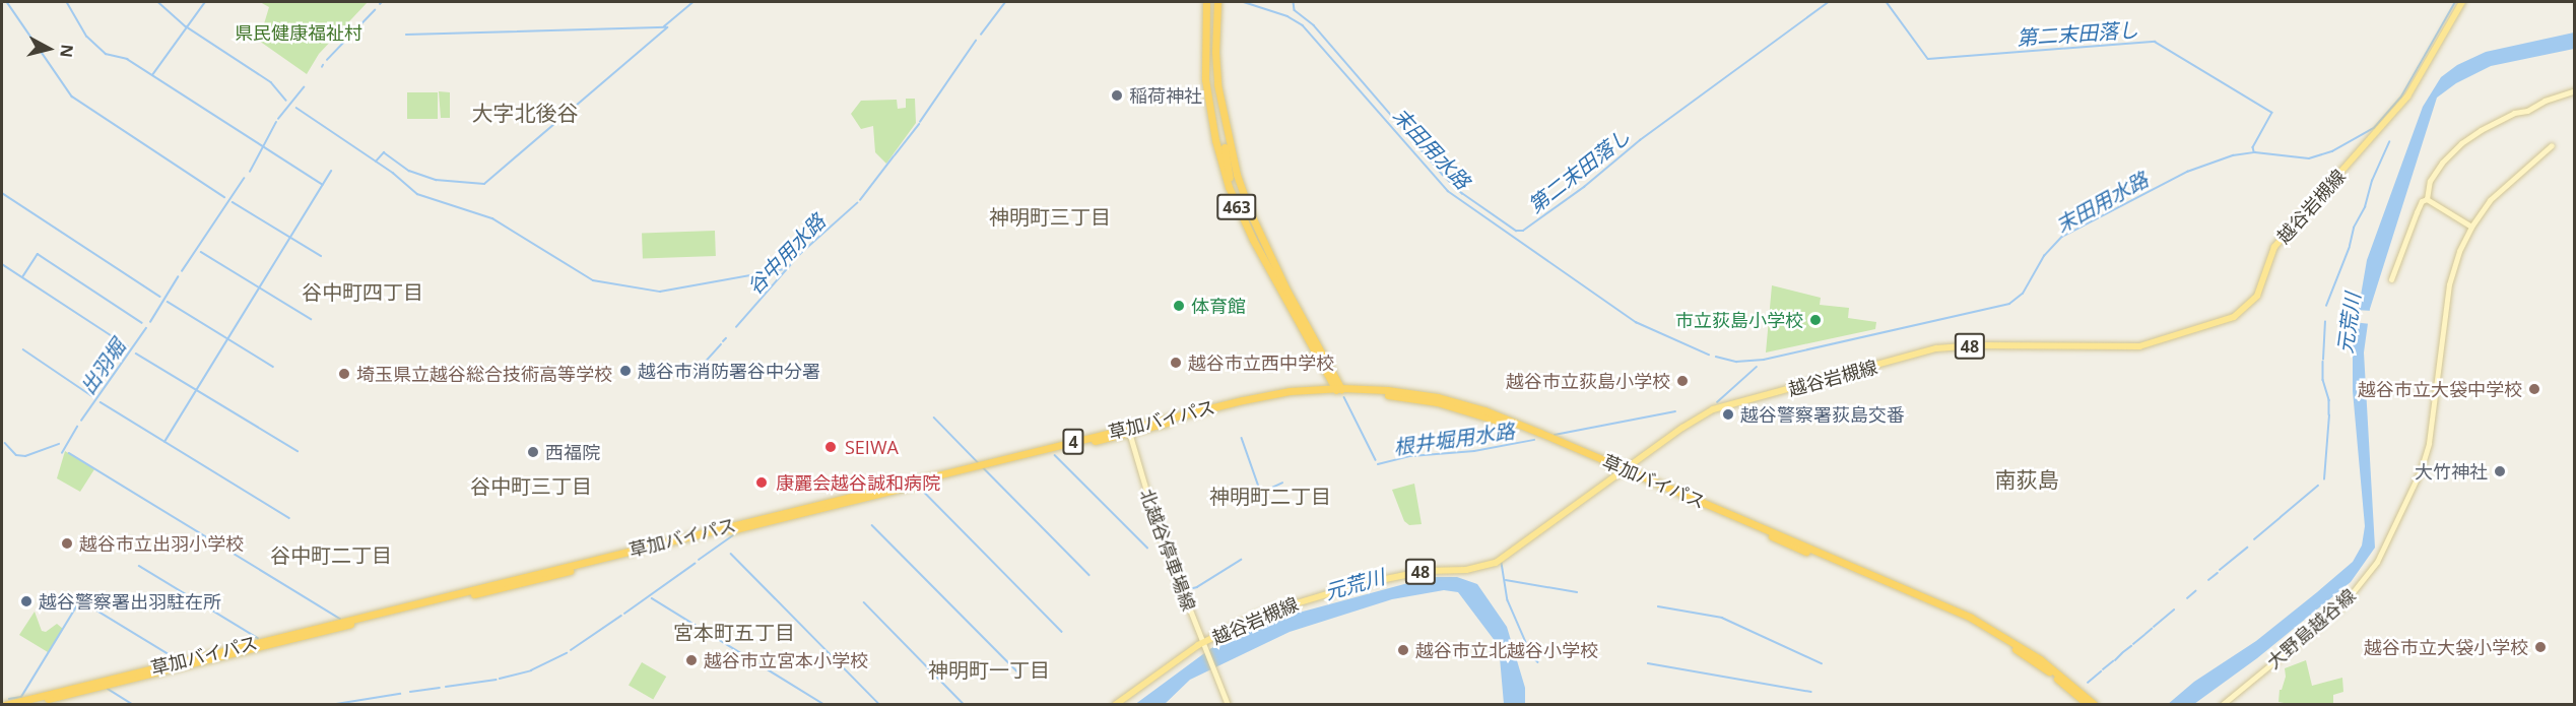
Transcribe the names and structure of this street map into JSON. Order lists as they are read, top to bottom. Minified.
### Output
{"streets":{"highway":["463","草加バイパス","4"],"main road":["越谷岩槻線","48","北越谷停車場線","大野島越谷線"]},"crossings":[["越谷岩槻線","草加バイパス"],["越谷岩槻線","北越谷停車場線"],["463","草加バイパス"],["草加バイパス","北越谷停車場線"]],"districts":["大字北後谷","神明町三丁目","谷中町四丁目","南荻島","谷中町三丁目","神明町二丁目","谷中町二丁目","宮本町五丁目","神明町一丁目"],"water":["第二末田落し","末田用水路","谷中用水路","元荒川","出羽堀","根井堀用水路"],"parks":["県民健康福祉村"],"places":["稲荷神社","体育館","市立荻島小学校","越谷市立西中学校","越谷市消防署谷中分署","埼玉県立越谷総合技術高等学校","越谷市立荻島小学校","越谷市立大袋中学校","越谷警察署荻島交番","SEIWA","西福院","大竹神社","康麗会越谷誠和病院","越谷市立出羽小学校","越谷警察署出羽駐在所","越谷市立大袋小学校","越谷市立北越谷小学校","越谷市立宮本小学校"],"north":"right"}
